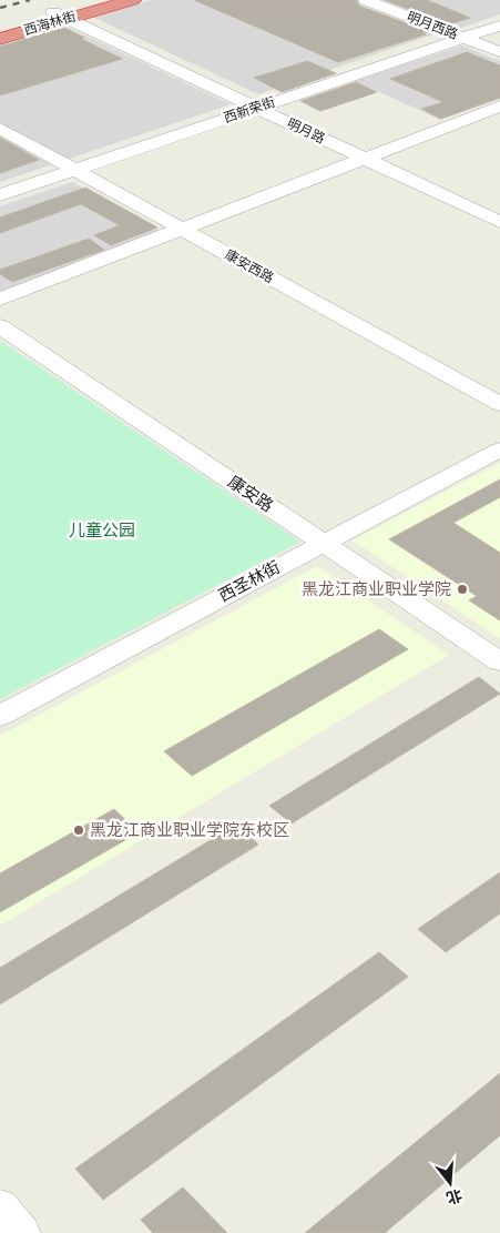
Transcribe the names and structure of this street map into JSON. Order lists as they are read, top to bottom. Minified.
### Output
{"streets":{"highway":["西海林街"],"street":["明月西路","西新荣街","明月路","康安西路","康安路","西圣林街"]},"crossings":[["西海林街","明月路"],["明月西路","西新荣街"],["西新荣街","明月路"],["西新荣街","康安西路"],["康安路","西圣林街"]],"parks":["儿童公园"],"places":["黑龙江商业职业学院","黑龙江商业职业学院东校区"],"north":"bottom"}
